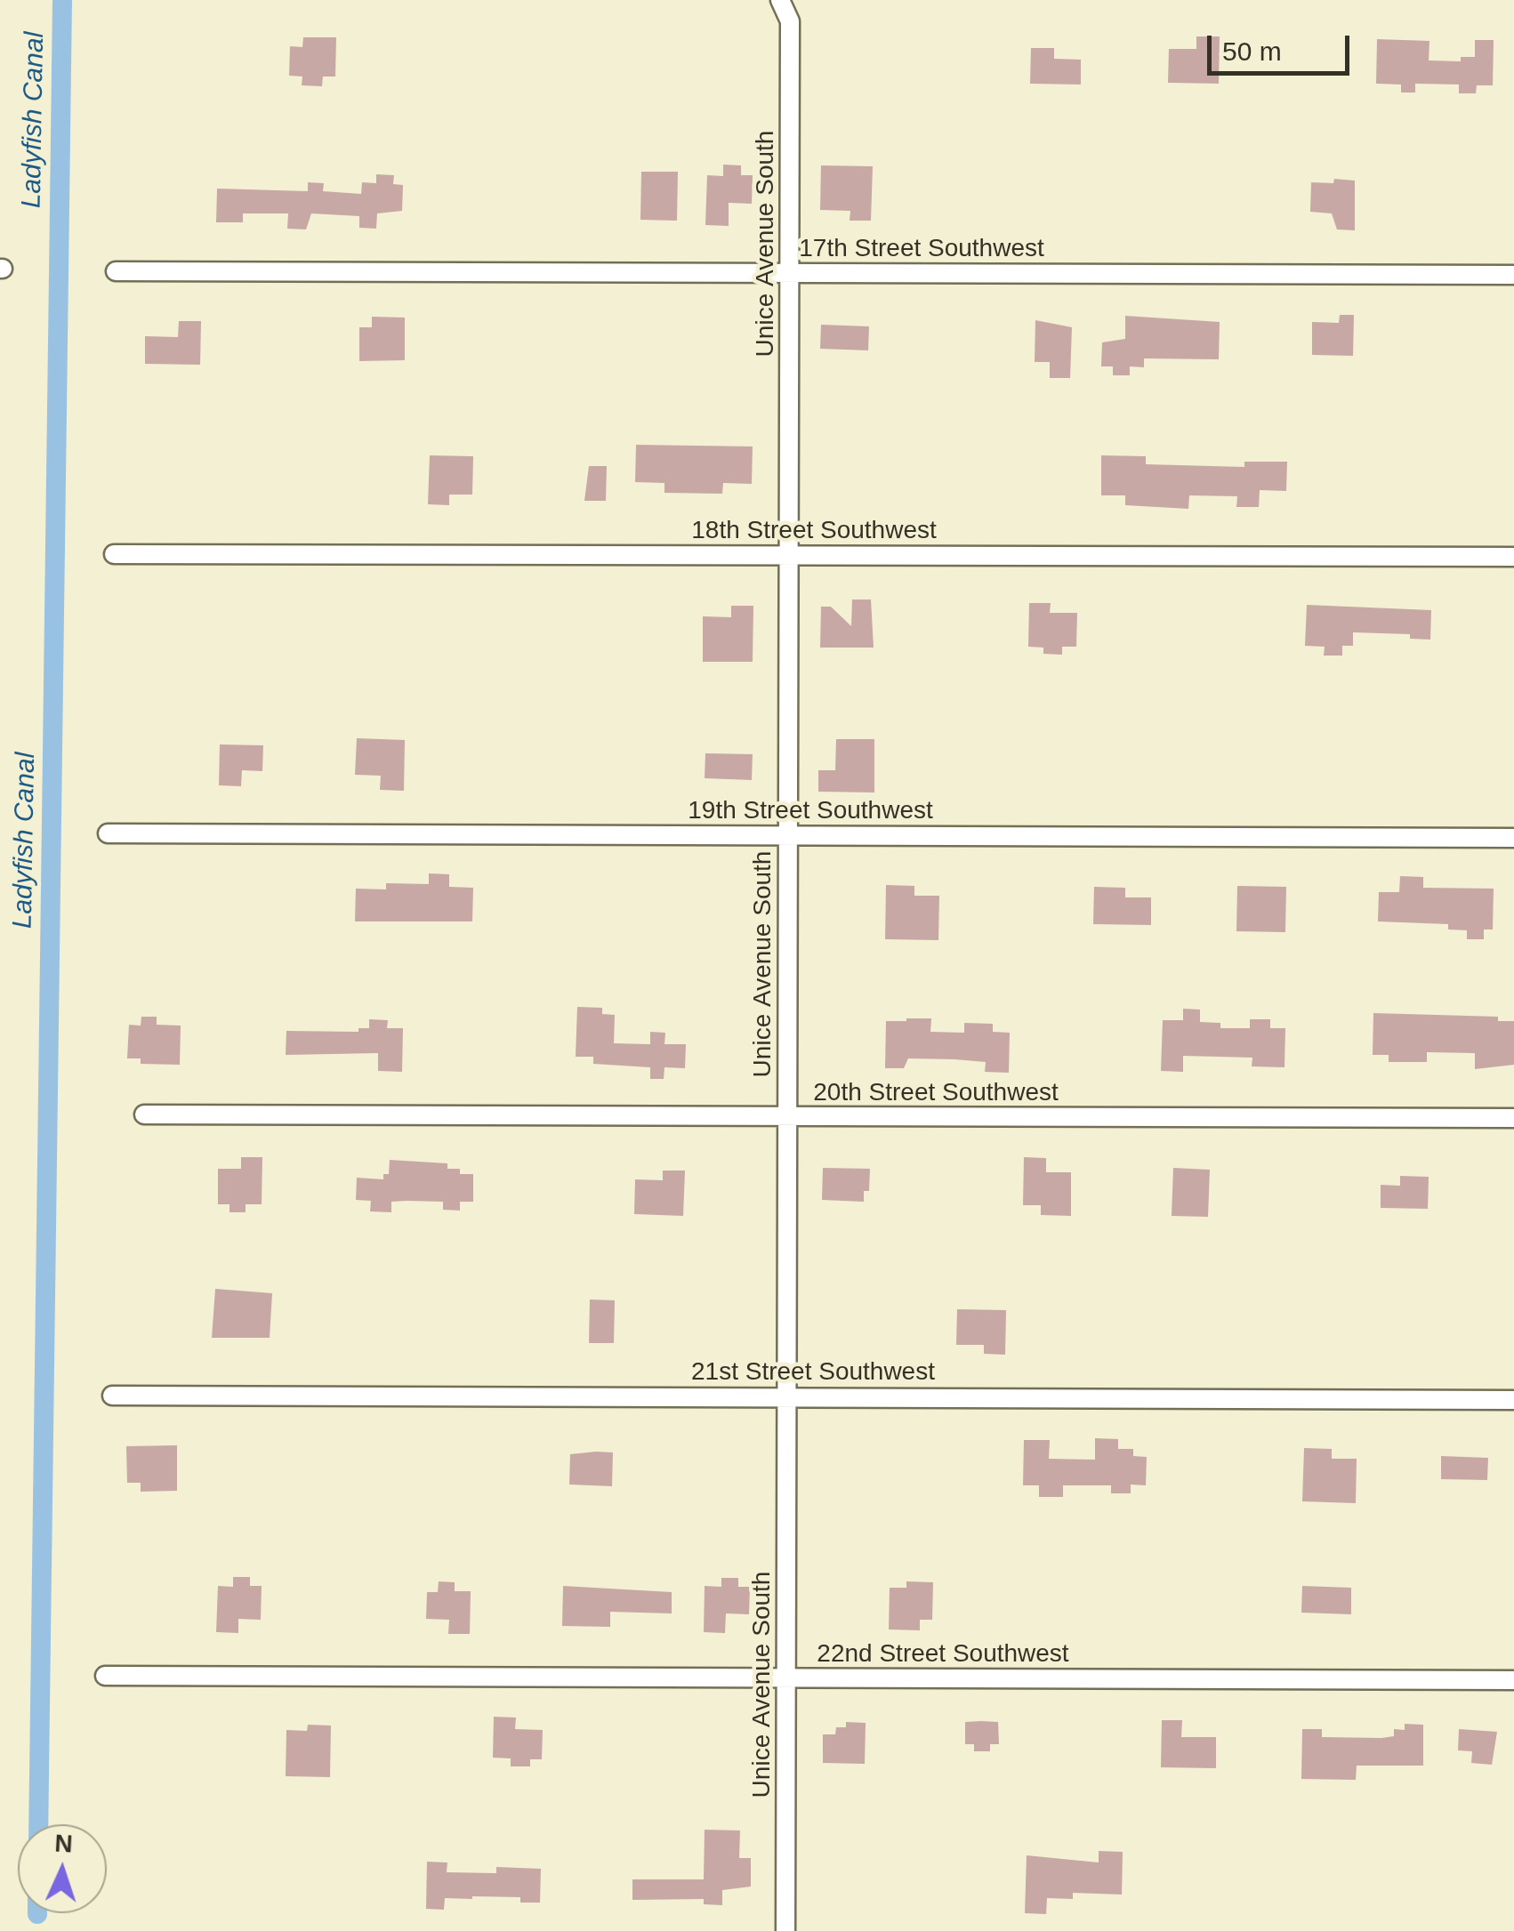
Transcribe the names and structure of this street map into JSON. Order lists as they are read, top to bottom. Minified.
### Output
{"streets":{"street":["Unice Avenue South","17th Street Southwest","18th Street Southwest","19th Street Southwest","20th Street Southwest","21st Street Southwest","22nd Street Southwest"]},"crossings":[["Unice Avenue South","17th Street Southwest"],["Unice Avenue South","18th Street Southwest"],["Unice Avenue South","19th Street Southwest"],["Unice Avenue South","20th Street Southwest"],["Unice Avenue South","21st Street Southwest"],["Unice Avenue South","22nd Street Southwest"]],"water":["Ladyfish Canal"],"scale_bar":"50 m","north":"top"}
